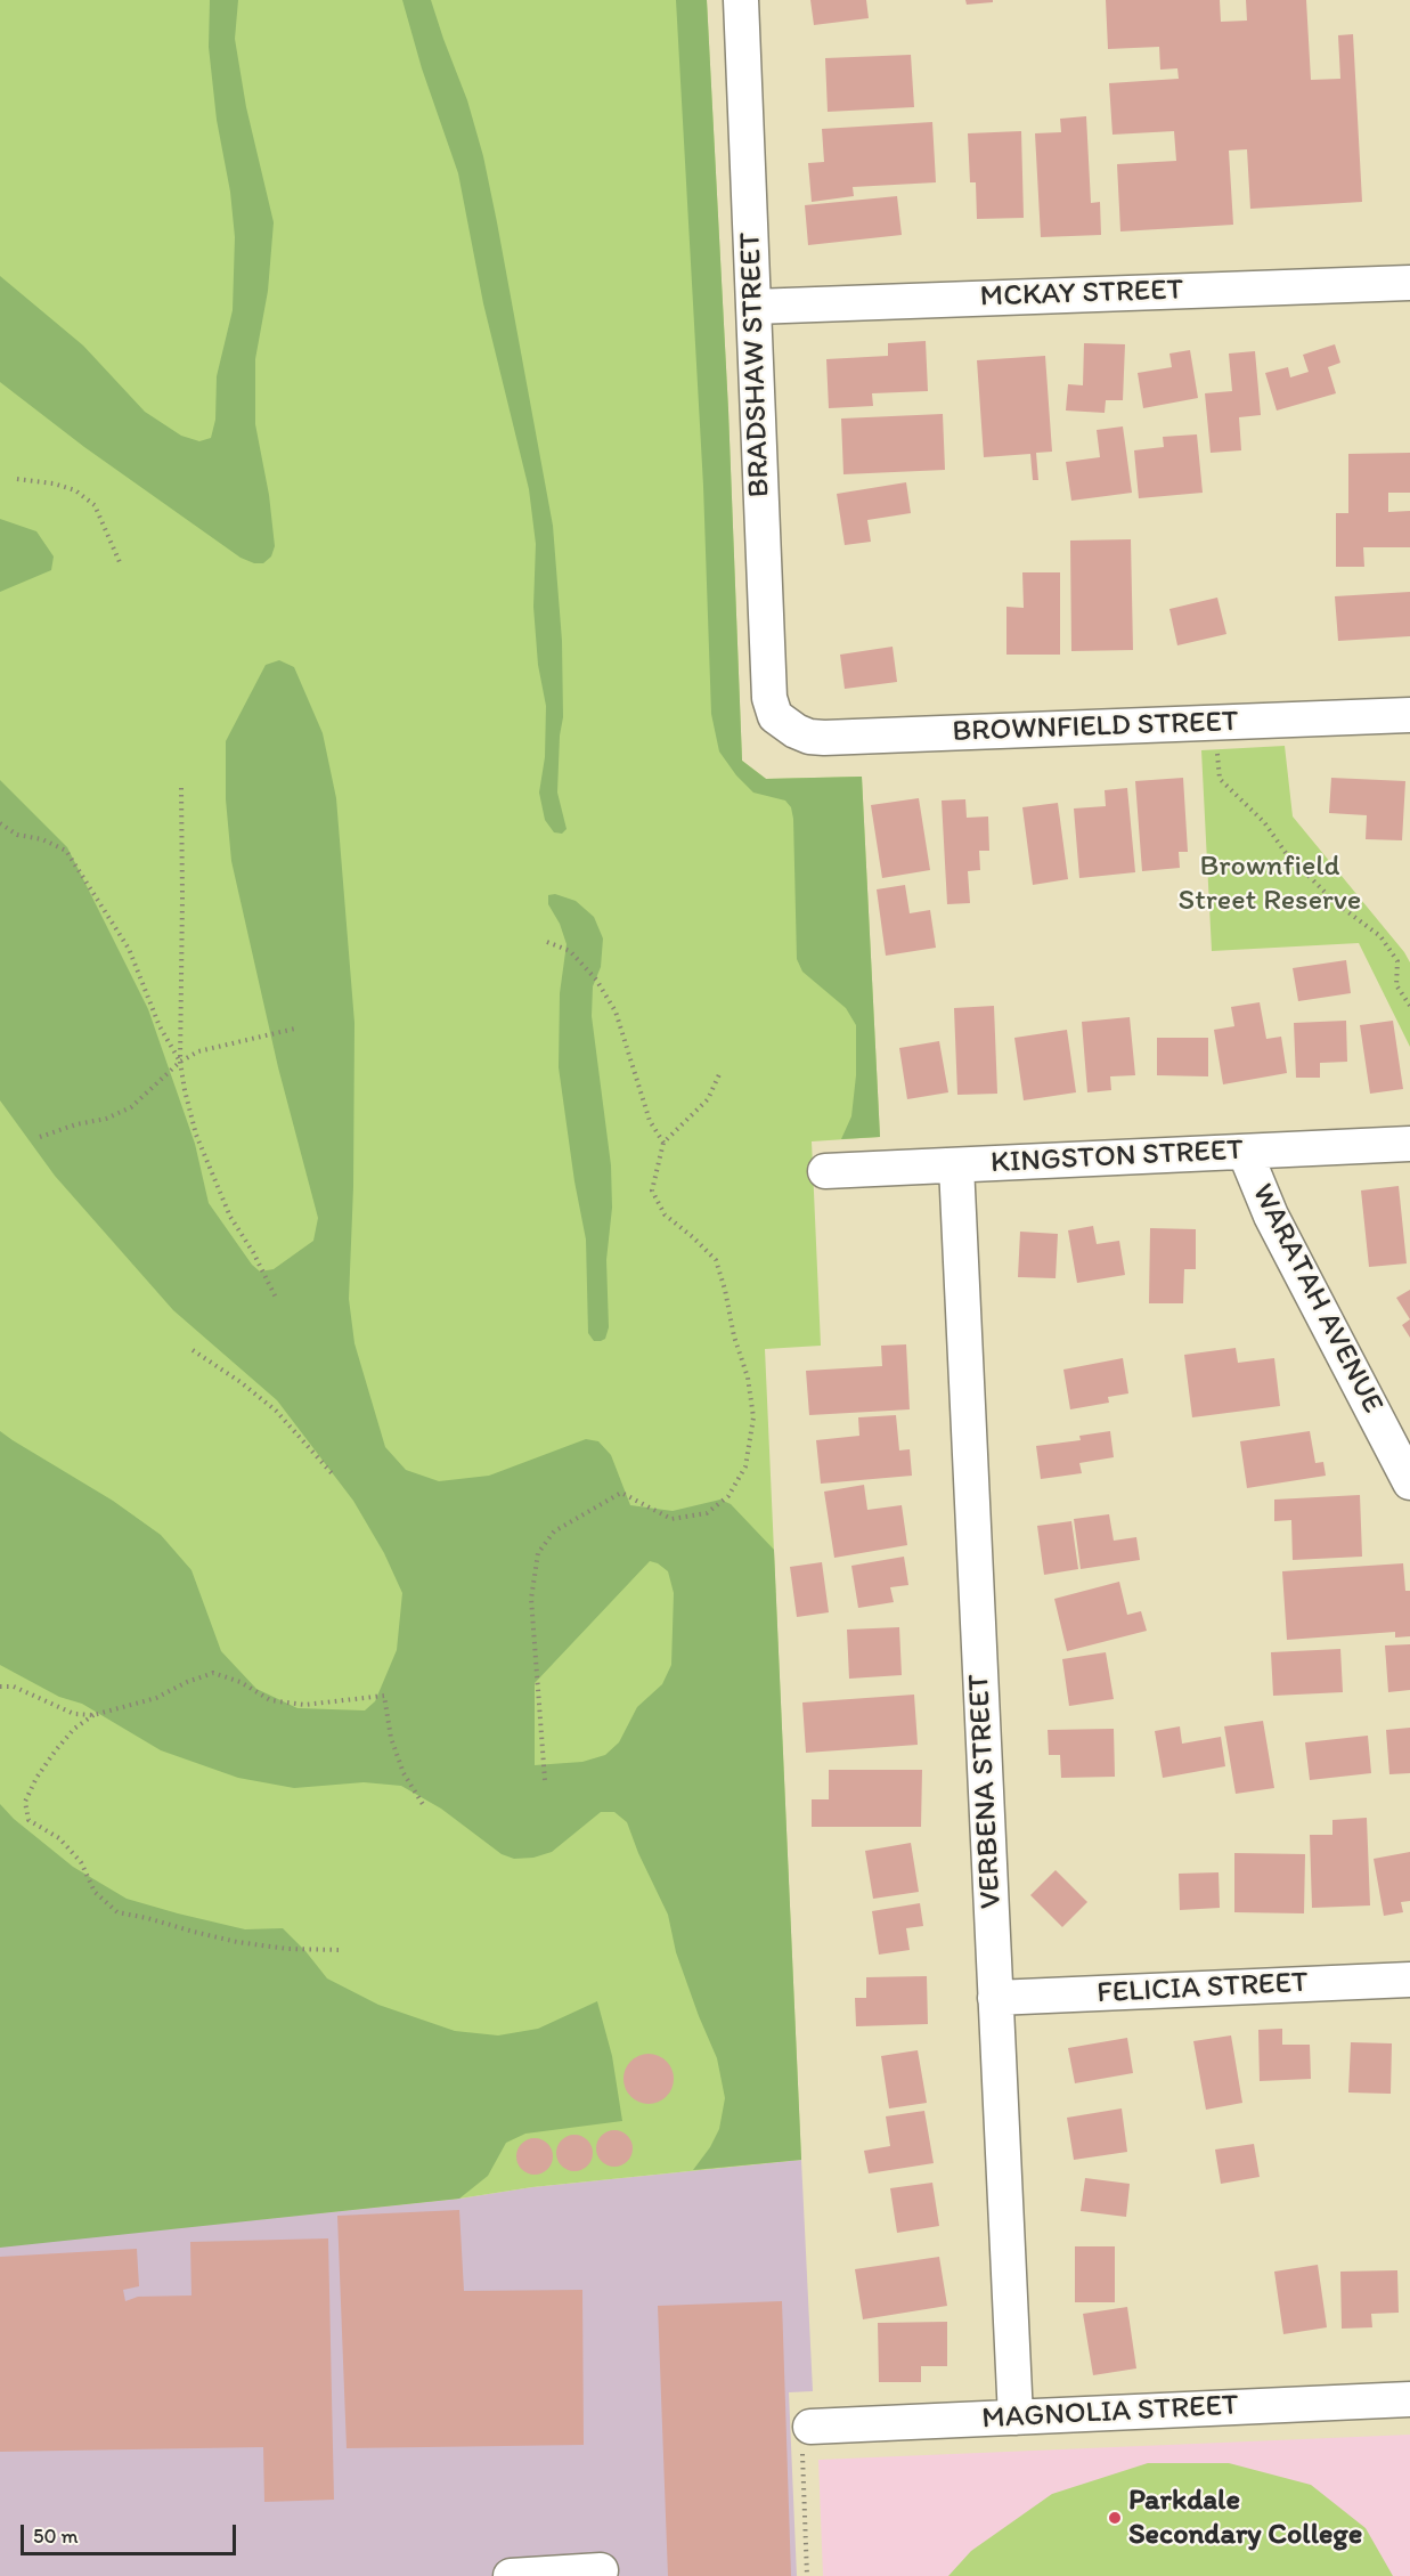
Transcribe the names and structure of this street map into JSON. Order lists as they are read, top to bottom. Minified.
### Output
{"streets":{"street":["MCKAY STREET","BRADSHAW STREET","BROWNFIELD STREET","KINGSTON STREET","WARATAH AVENUE","VERBENA STREET","FELICIA STREET","MAGNOLIA STREET"]},"crossings":[["MCKAY STREET","BRADSHAW STREET"],["BRADSHAW STREET","BROWNFIELD STREET"],["KINGSTON STREET","WARATAH AVENUE"],["KINGSTON STREET","VERBENA STREET"],["VERBENA STREET","FELICIA STREET"],["VERBENA STREET","MAGNOLIA STREET"]],"parks":["Brownfield Street Reserve"],"places":["Parkdale Secondary College"],"scale_bar":"50 m"}
